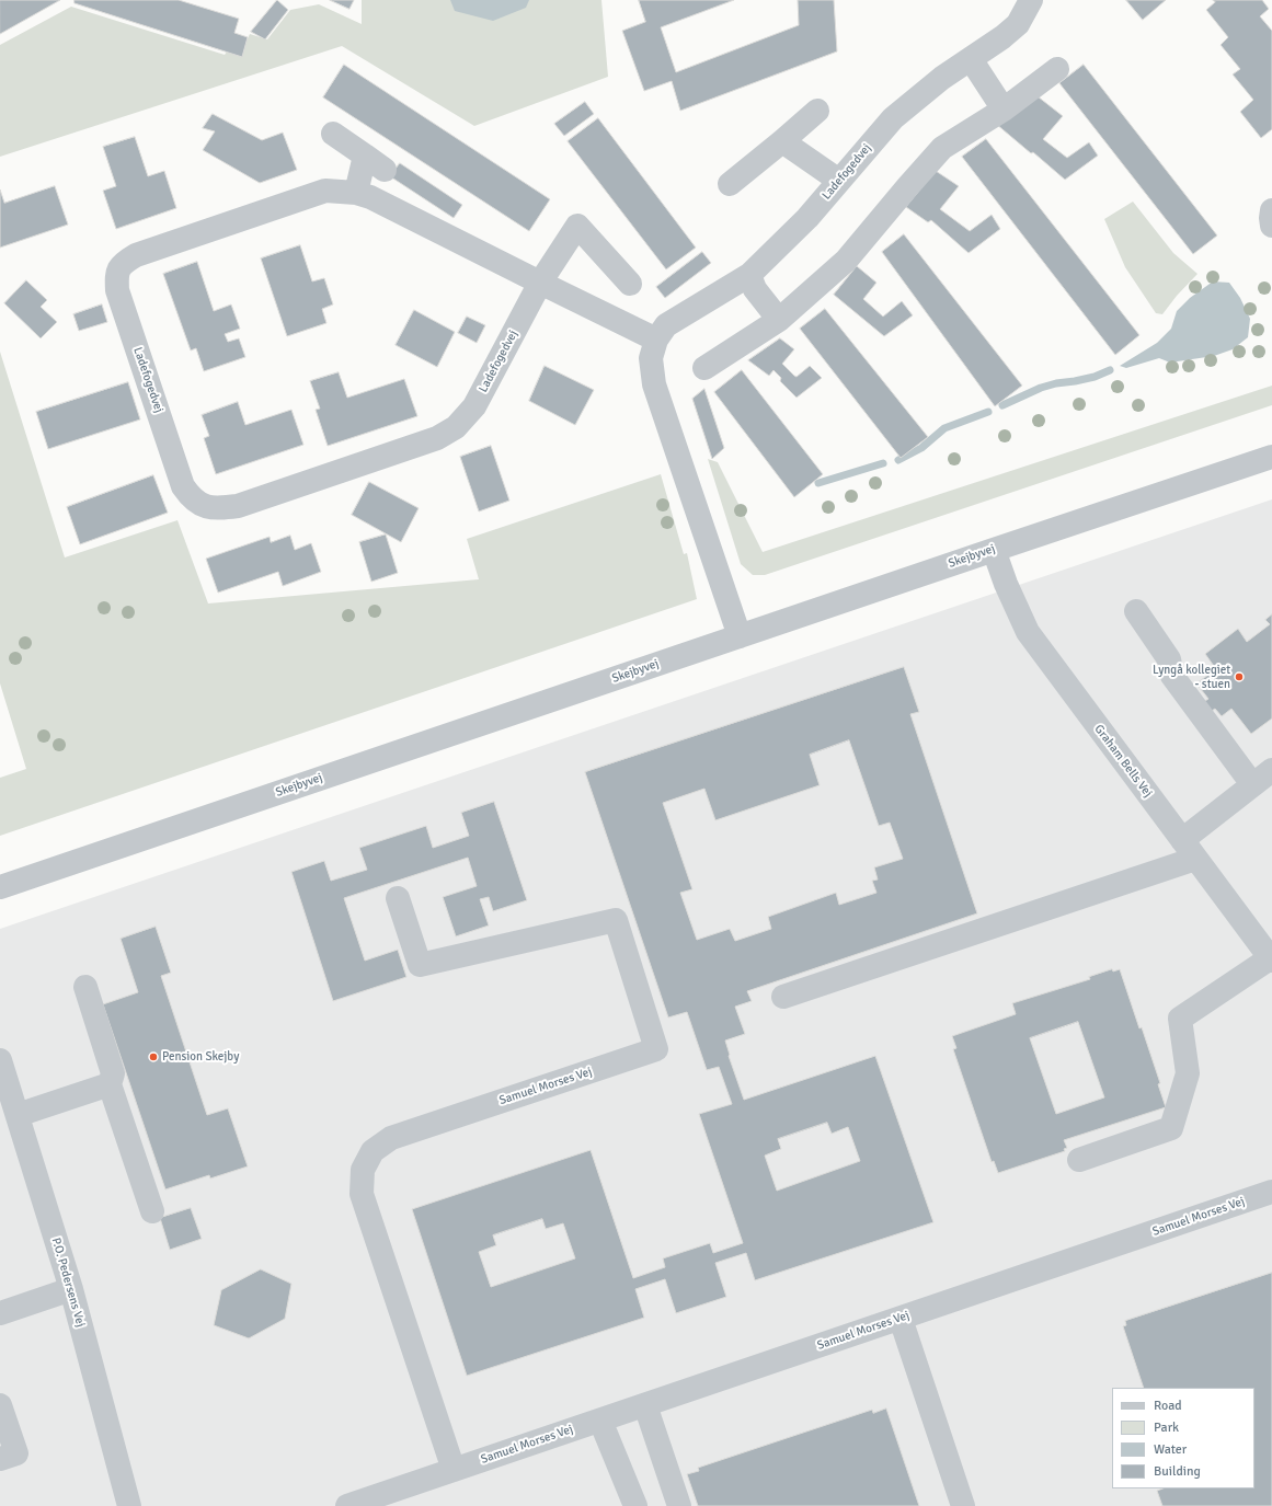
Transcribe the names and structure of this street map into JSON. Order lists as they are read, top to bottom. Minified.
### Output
{"streets":{"street":["Ladefogedvej","Skejbyvej","Graham Bells Vej","Samuel Morses Vej","P.O. Pedersens Vej"]},"crossings":[["Ladefogedvej","Skejbyvej"],["Skejbyvej","Graham Bells Vej"]],"places":["Lyngå kollegiet - stuen","Pension Skejby"],"legend":["Road","Park","Water","Building"]}
